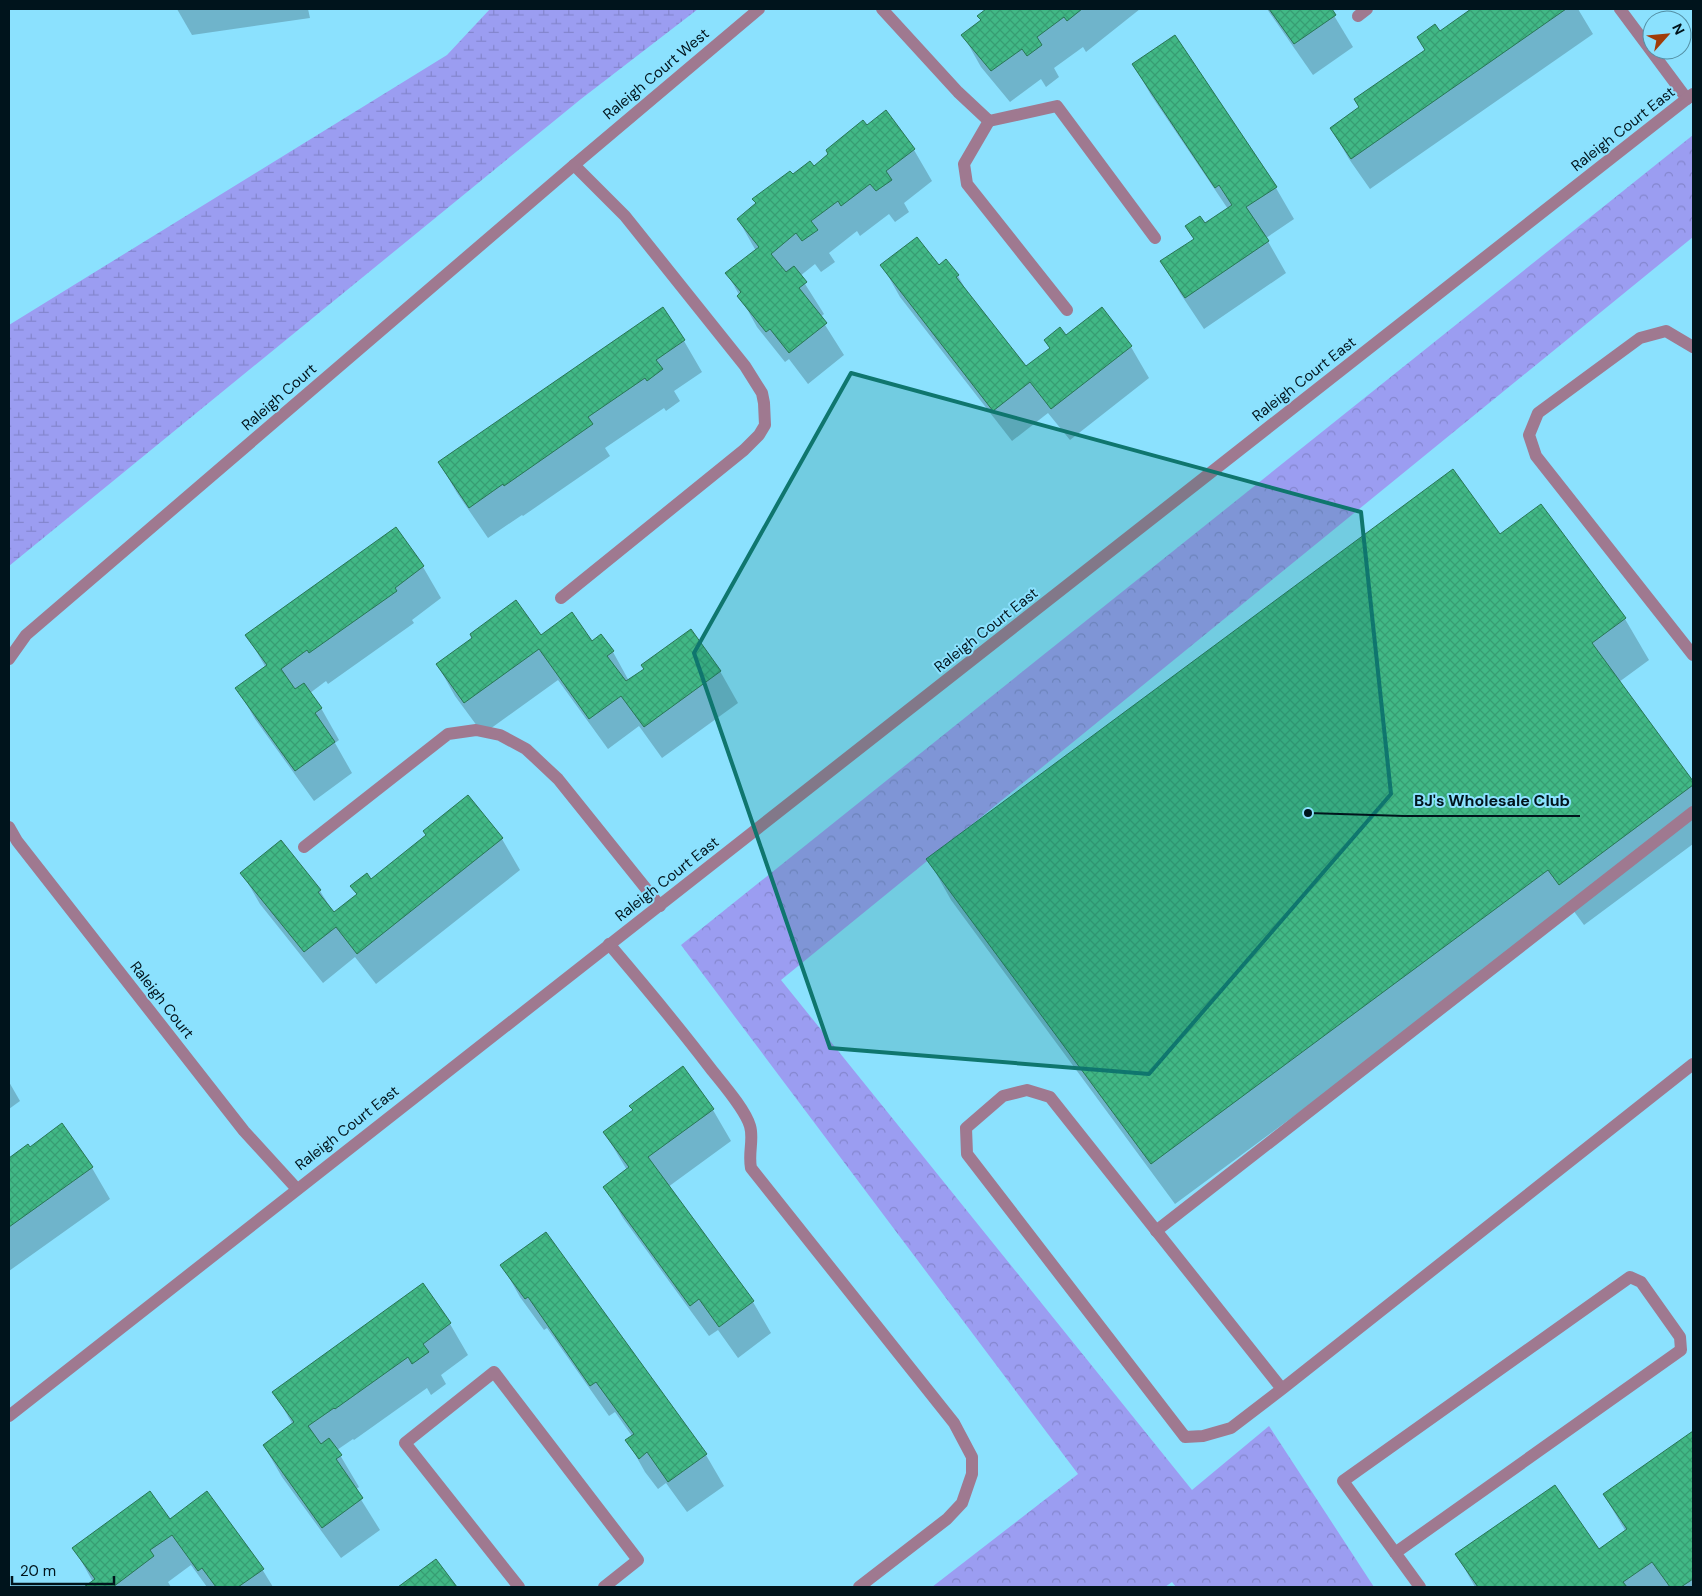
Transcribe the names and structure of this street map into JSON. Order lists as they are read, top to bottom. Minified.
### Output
{"streets":{"street":["Raleigh Court West","Raleigh Court East","Raleigh Court"]},"crossings":[["Raleigh Court West","Raleigh Court"],["Raleigh Court East","Raleigh Court"]],"places":["BJ's Wholesale Club"],"scale_bar":"20 m","north":"top right"}
